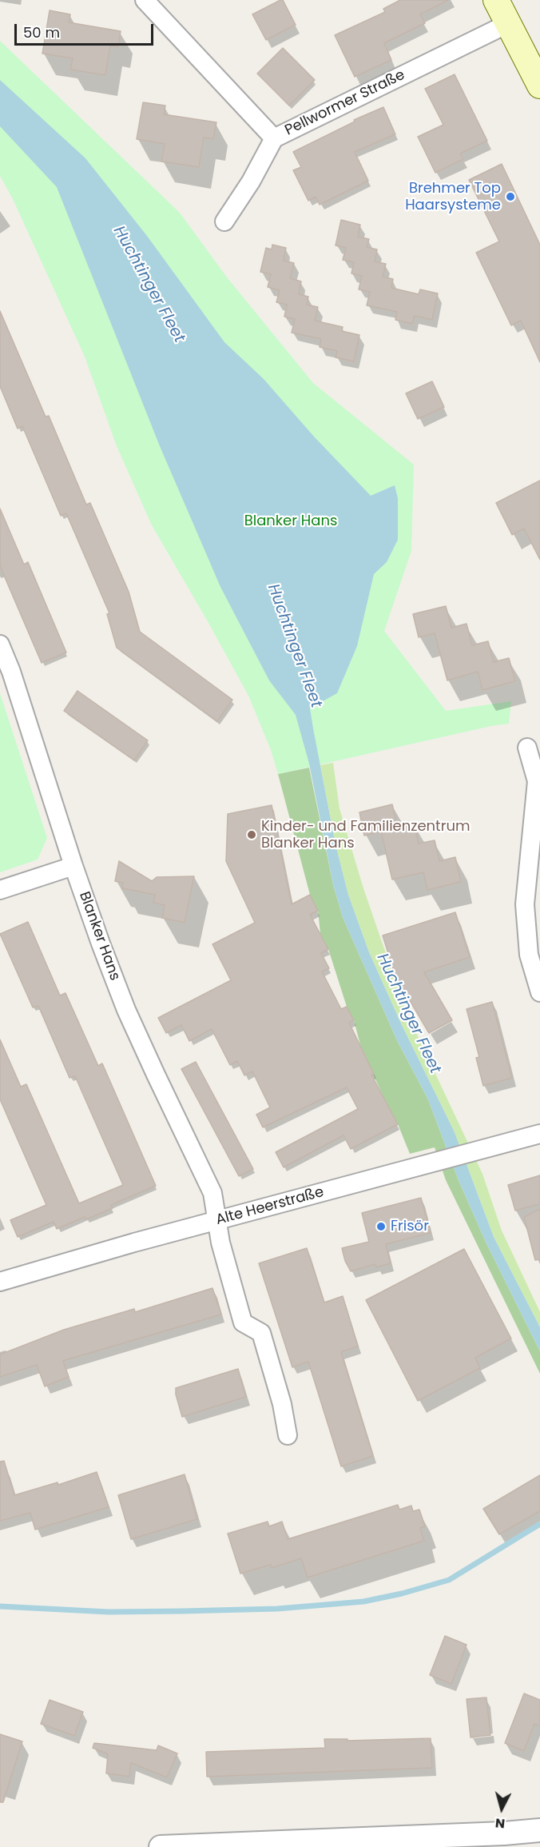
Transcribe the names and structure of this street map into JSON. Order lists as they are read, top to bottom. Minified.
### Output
{"streets":{"street":["Pellwormer Straße","Blanker Hans","Alte Heerstraße"]},"crossings":[["Blanker Hans","Alte Heerstraße"]],"water":["Huchtinger Fleet"],"parks":["Blanker Hans"],"places":["Brehmer Top Haarsysteme","Kinder- und Familienzentrum Blanker Hans","Frisör"],"scale_bar":"50 m","north":"bottom"}
